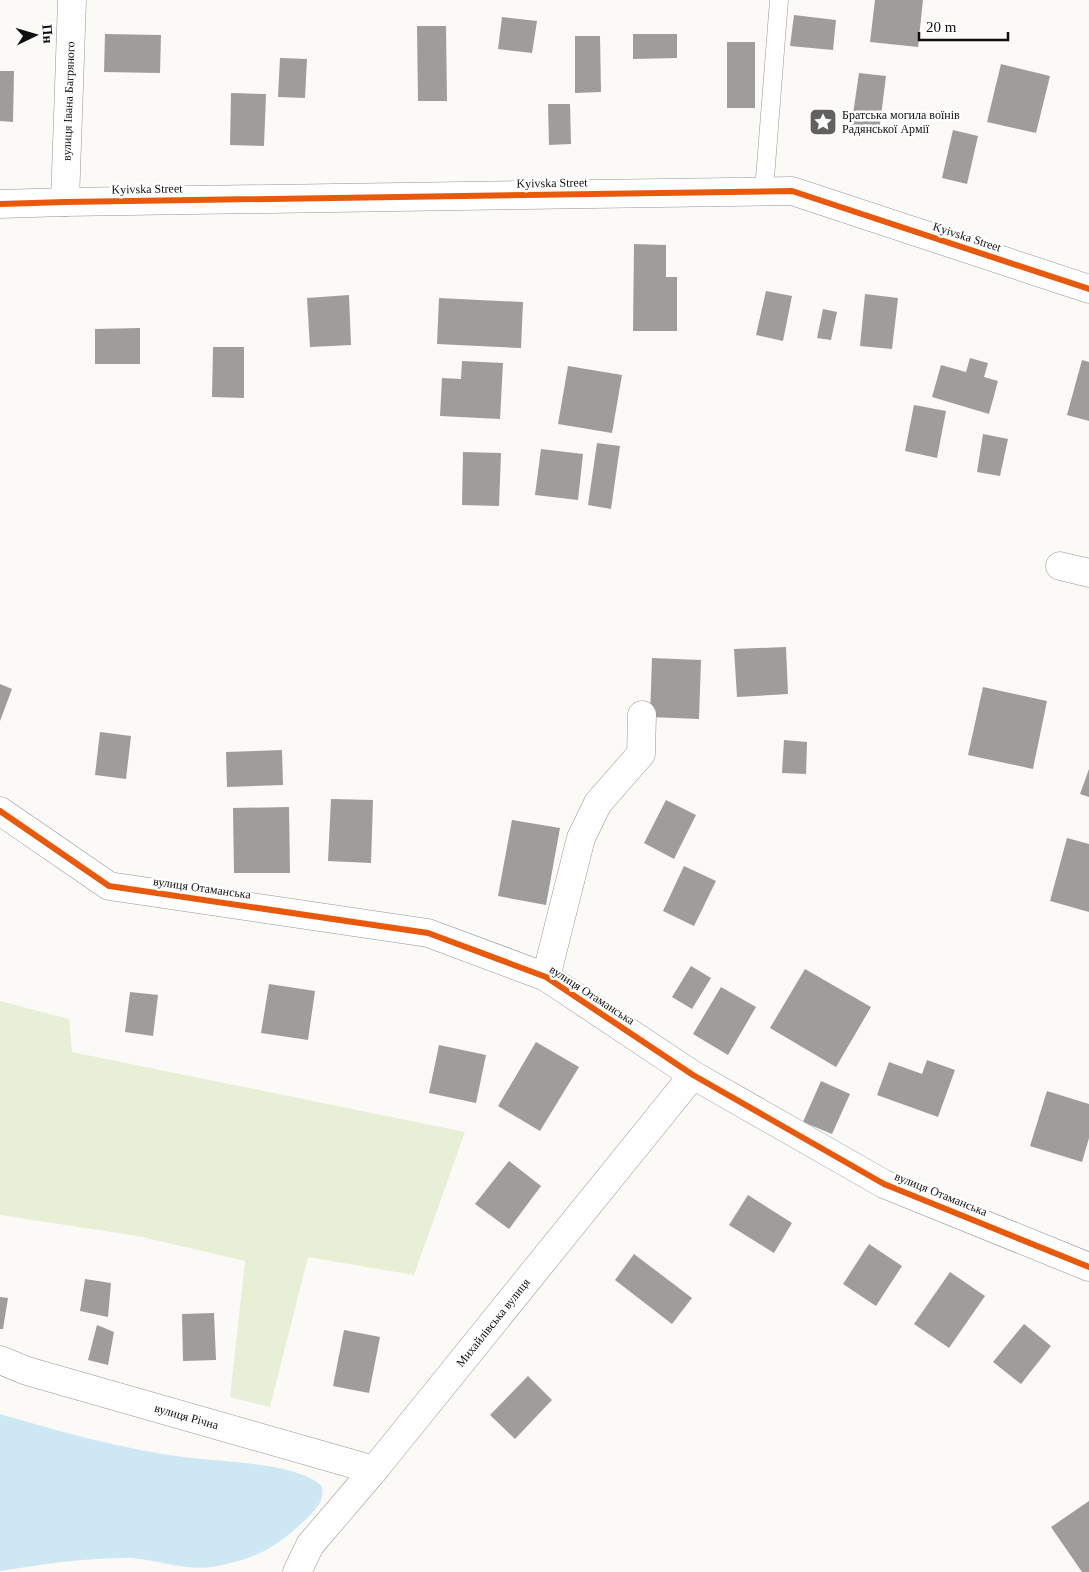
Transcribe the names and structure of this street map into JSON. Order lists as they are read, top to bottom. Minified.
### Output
{"streets":{"street":["вулиця Івана Багряного","Kyivska Street","вулиця Отаманська","Михайлівська вулиця","вулиця Річна"]},"crossings":[["вулиця Івана Багряного","Kyivska Street"],["вулиця Отаманська","Михайлівська вулиця"],["Михайлівська вулиця","вулиця Річна"]],"places":{"place":["Братська могила воїнів Радянської Армії"]},"scale_bar":"20 m","north":"right"}
